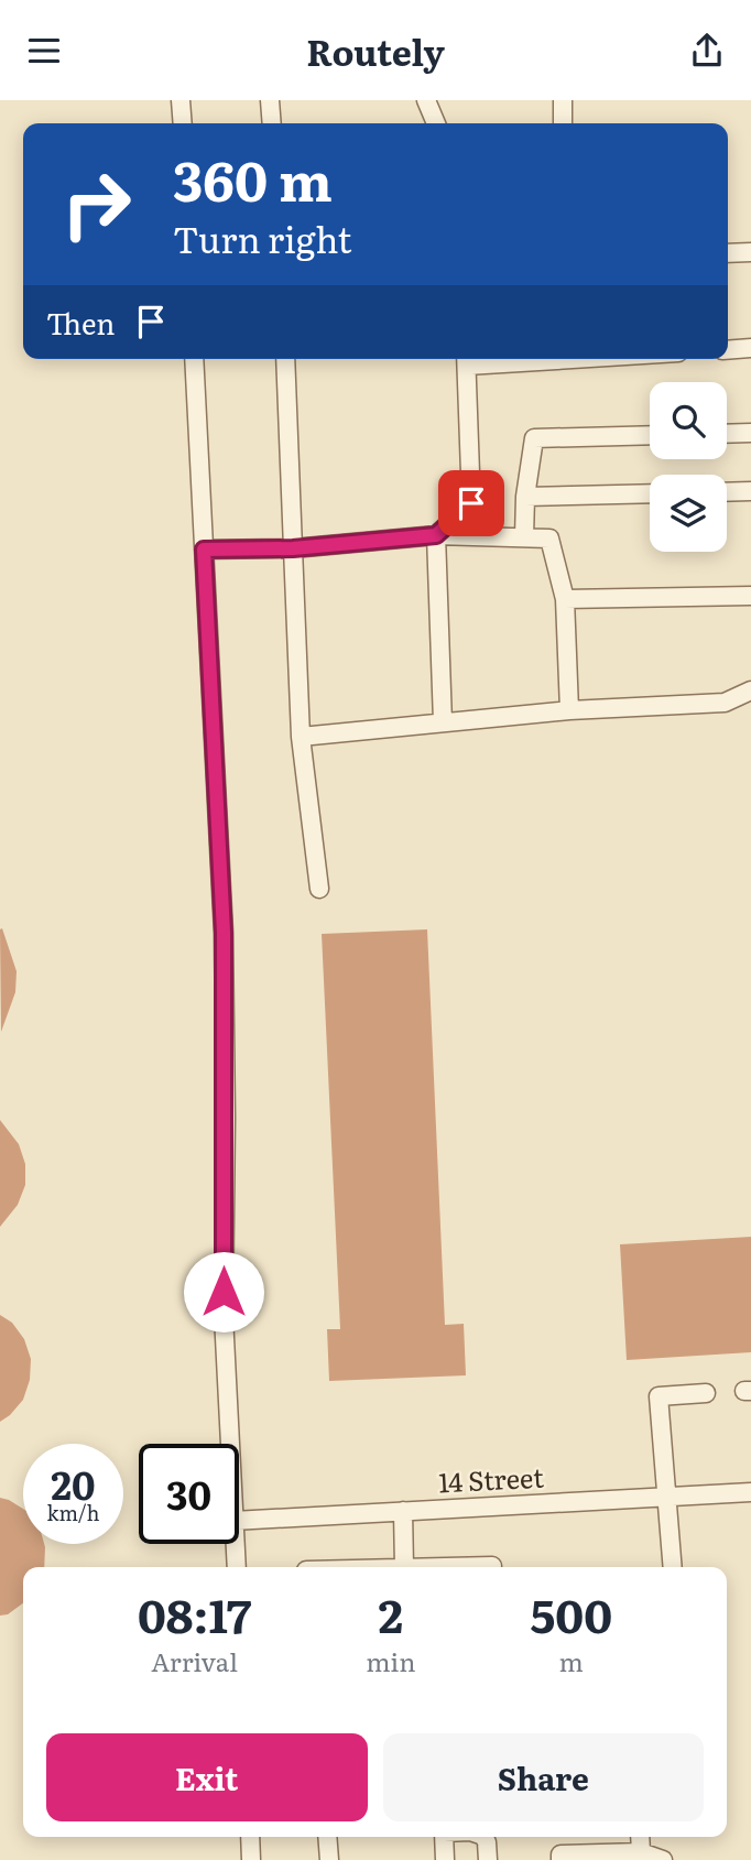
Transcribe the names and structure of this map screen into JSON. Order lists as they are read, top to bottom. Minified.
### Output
{"streets":{"street":["14 Street"]},"page":{"header":"Routely","turn":["360 m","Turn right"],"then":"Then","speed":"20 km/h","limit":"30","eta":["08:17","Arrival","2","min","500","m"],"buttons":["Exit","Share"]}}
